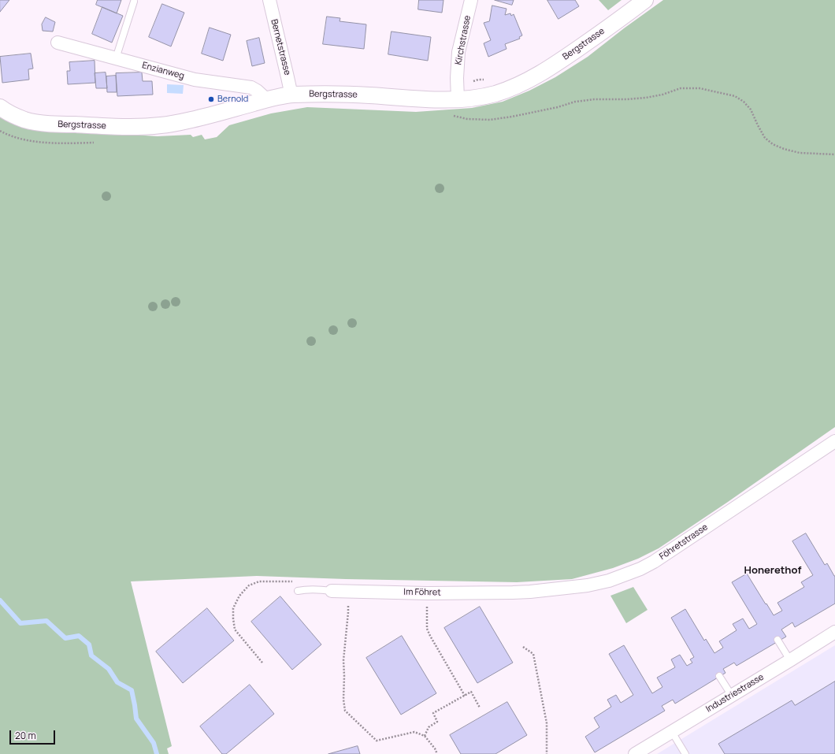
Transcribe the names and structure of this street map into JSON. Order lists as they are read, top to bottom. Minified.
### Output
{"streets":{"street":["Kirchstrasse","Bergstrasse","Bernetstrasse","Enzianweg","Föhretstrasse","Im Föhret","Industriestrasse"]},"crossings":[["Kirchstrasse","Bergstrasse"],["Bergstrasse","Bernetstrasse"],["Bergstrasse","Enzianweg"],["Föhretstrasse","Im Föhret"]],"districts":["Honerethof"],"places":["Bernold"],"scale_bar":"20 m"}
